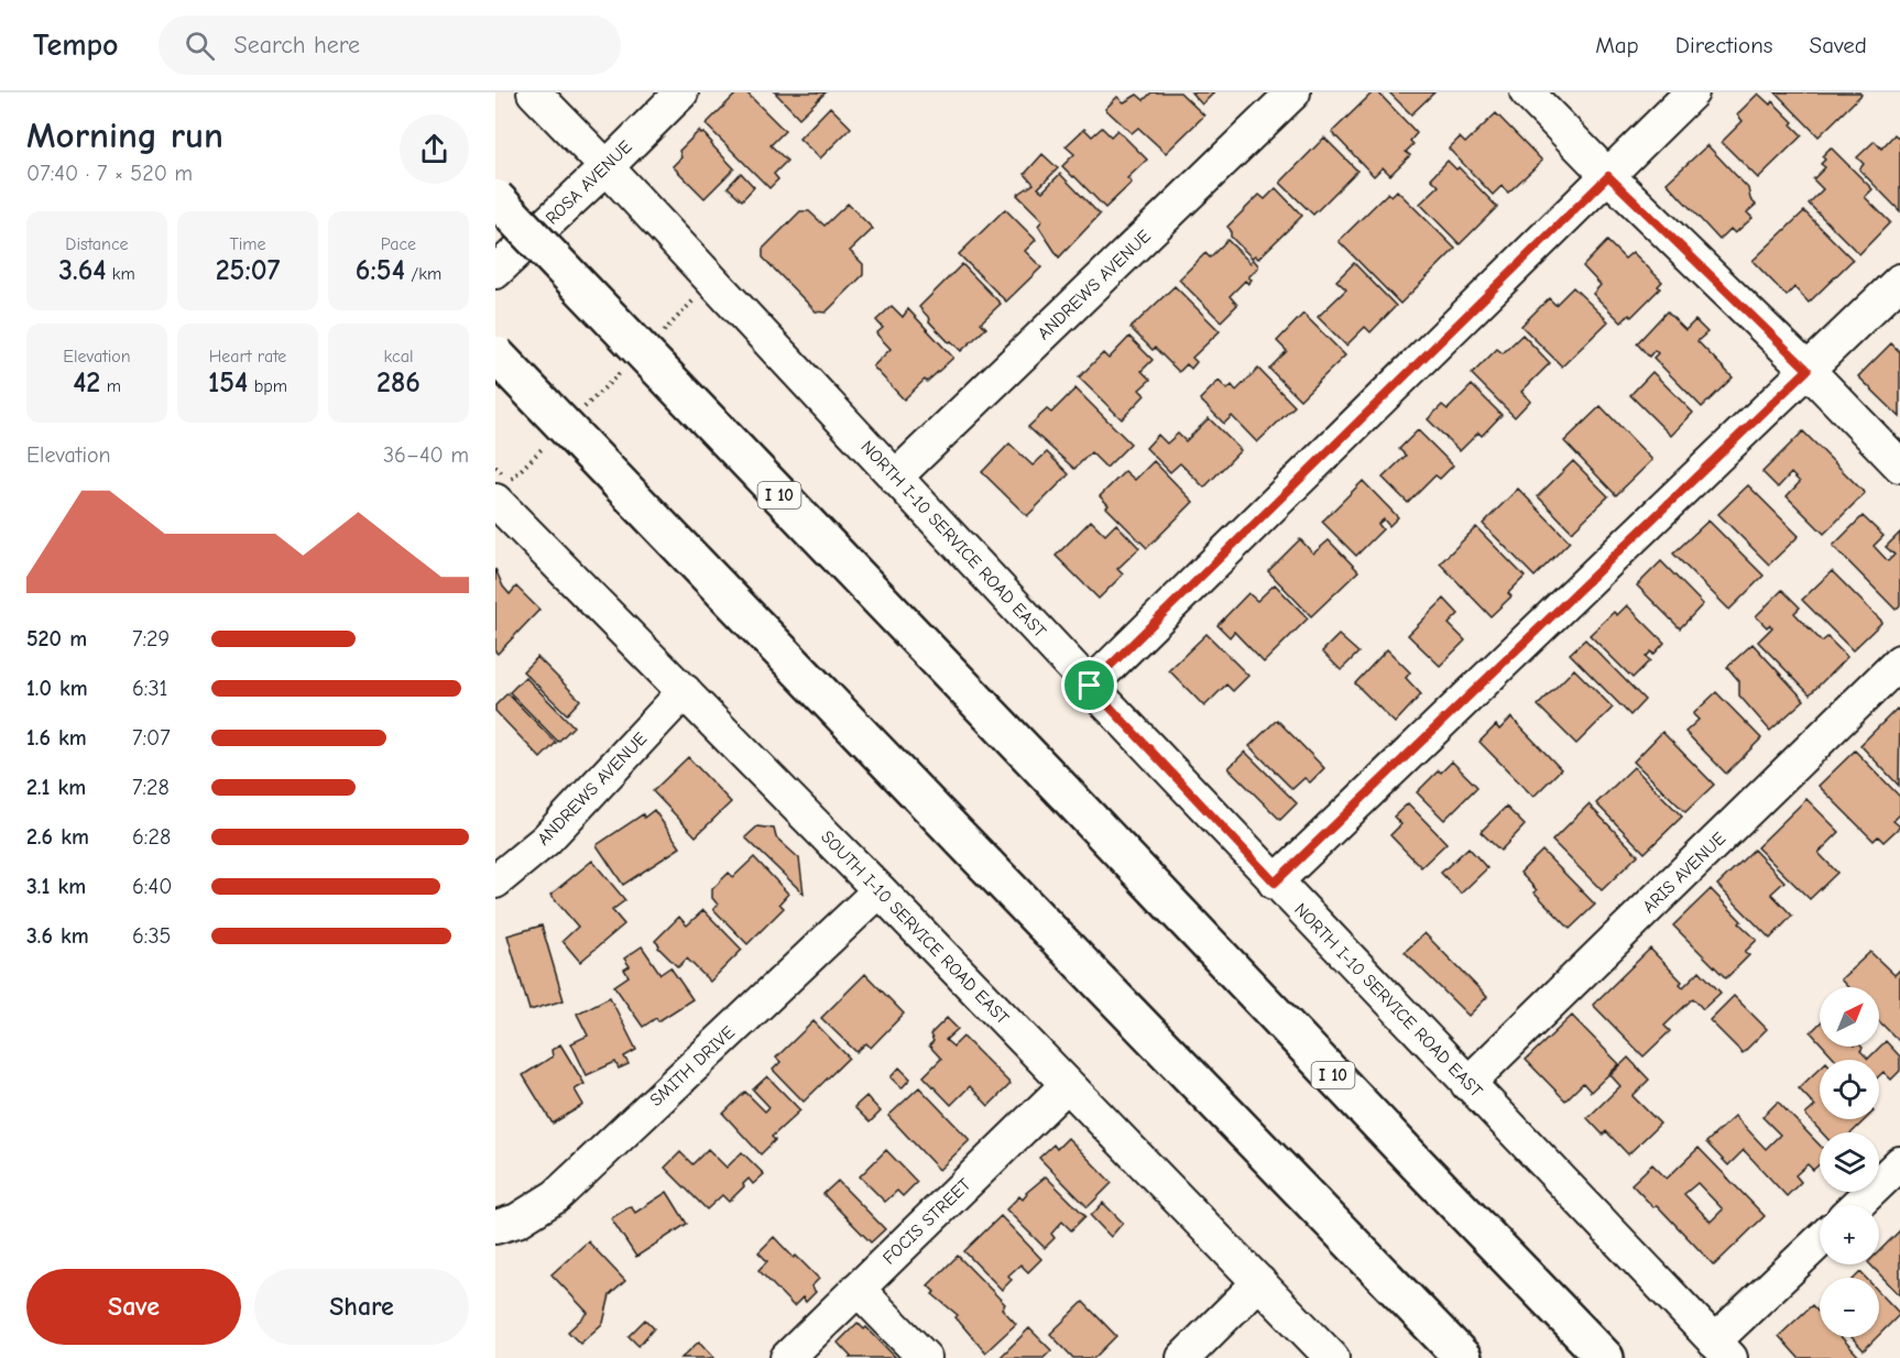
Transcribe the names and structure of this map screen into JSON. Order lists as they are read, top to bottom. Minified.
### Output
{"streets":{"highway":["I 10"],"street":["ROSA AVENUE","ANDREWS AVENUE","NORTH I-10 SERVICE ROAD EAST","ARIS AVENUE","SOUTH I-10 SERVICE ROAD EAST","SMITH DRIVE","FOCIS STREET"]},"crossings":[["ROSA AVENUE","NORTH I-10 SERVICE ROAD EAST"],["ANDREWS AVENUE","NORTH I-10 SERVICE ROAD EAST"],["ANDREWS AVENUE","SOUTH I-10 SERVICE ROAD EAST"],["NORTH I-10 SERVICE ROAD EAST","ARIS AVENUE"],["SOUTH I-10 SERVICE ROAD EAST","SMITH DRIVE"],["SOUTH I-10 SERVICE ROAD EAST","FOCIS STREET"]],"north":"top right","page":{"header":"Tempo","search":"Search here","nav":["Map","Directions","Saved"],"heading":["Morning run","07:40 · 7 × 520 m"],"stats":[["Distance","3.64 km"],["Time","25:07"],["Pace","6:54 /km"],["Elevation","42 m"],["Heart rate","154 bpm"],["kcal","286"]],"chart":["Elevation","36–40 m"],"list":[{"name":"520 m","note":"7:29"},{"name":"1.0 km","note":"6:31"},{"name":"1.6 km","note":"7:07"},{"name":"2.1 km","note":"7:28"},{"name":"2.6 km","note":"6:28"},{"name":"3.1 km","note":"6:40"},{"name":"3.6 km","note":"6:35"}],"map_buttons":["+","−"],"buttons":["Save","Share"]}}
